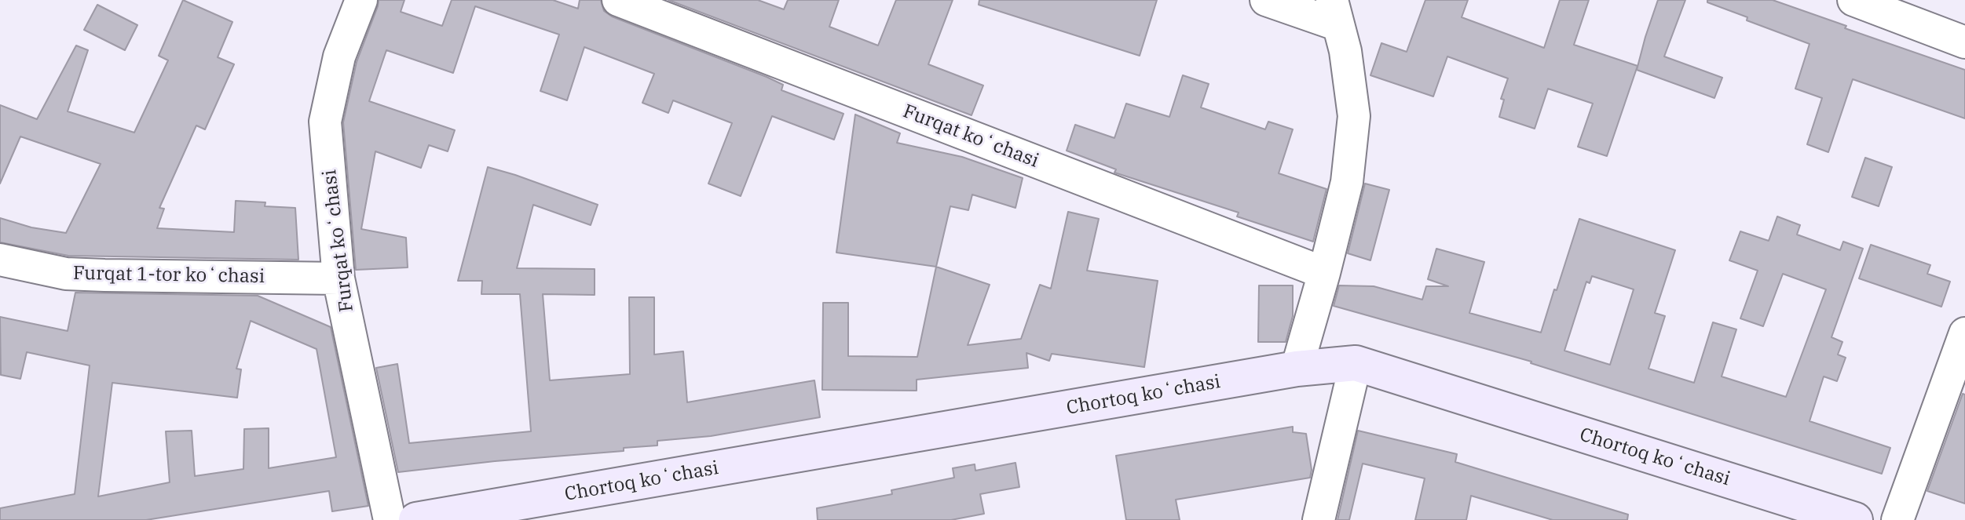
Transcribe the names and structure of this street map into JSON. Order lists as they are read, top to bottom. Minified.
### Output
{"streets":{"main road":["Chortoq koʻchasi"],"street":["Furqat koʻchasi","Furqat 1-tor koʻchasi"]},"crossings":[["Furqat koʻchasi","Furqat 1-tor koʻchasi"]]}
